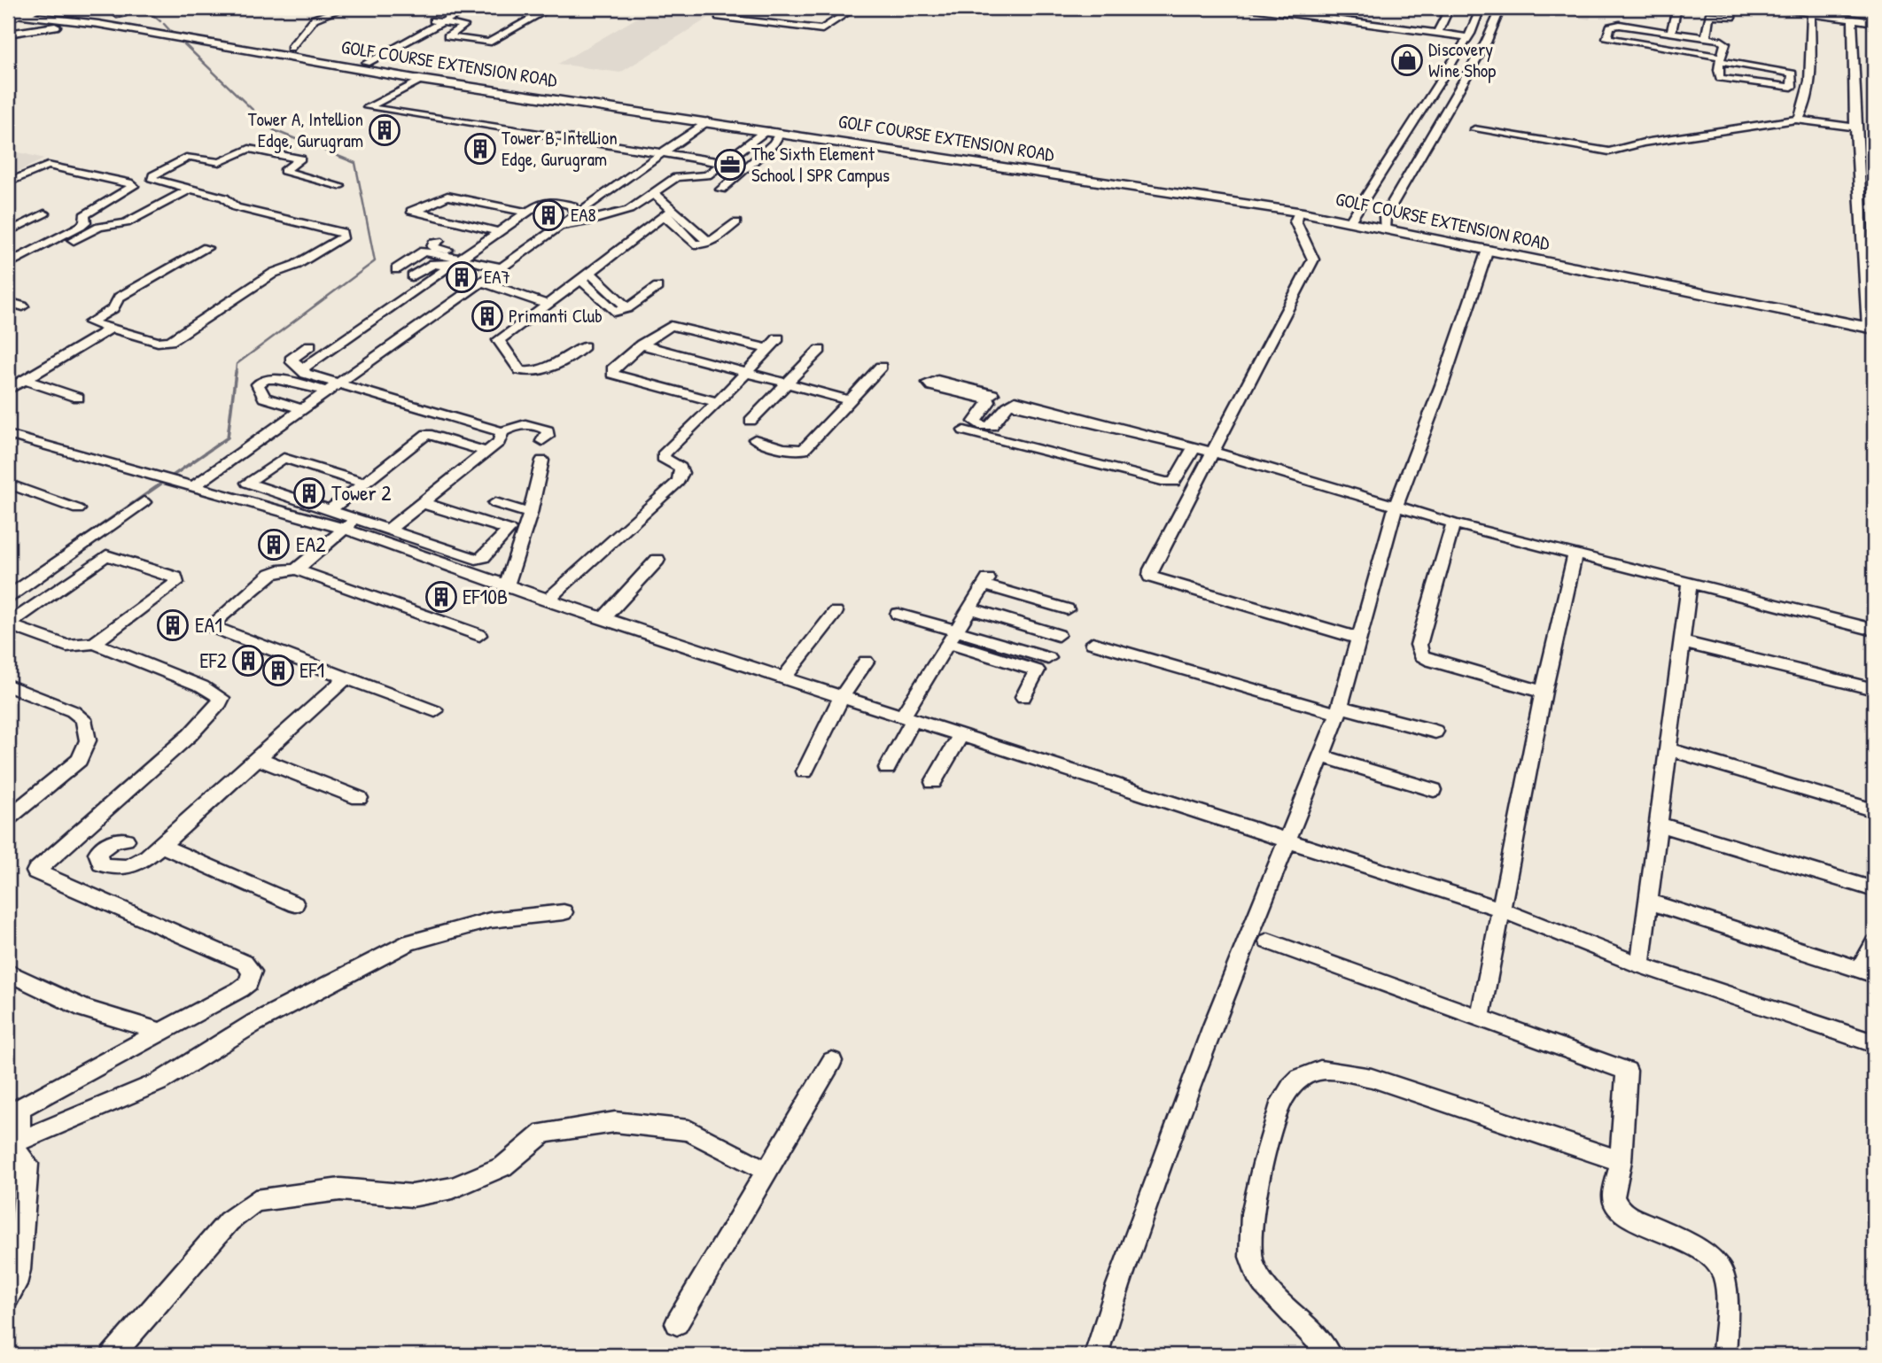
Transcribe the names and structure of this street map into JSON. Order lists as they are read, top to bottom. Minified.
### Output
{"streets":{"main road":["GOLF COURSE EXTENSION ROAD"]},"places":{"shop":["Discovery Wine Shop"],"building":["Tower A, Intellion Edge, Gurugram","Tower B, Intellion Edge, Gurugram","EA8","EA7","Primanti Club","Tower 2","EA2","EF10B","EA1","EF2","EF1"],"office":["The Sixth Element School | SPR Campus"]}}
